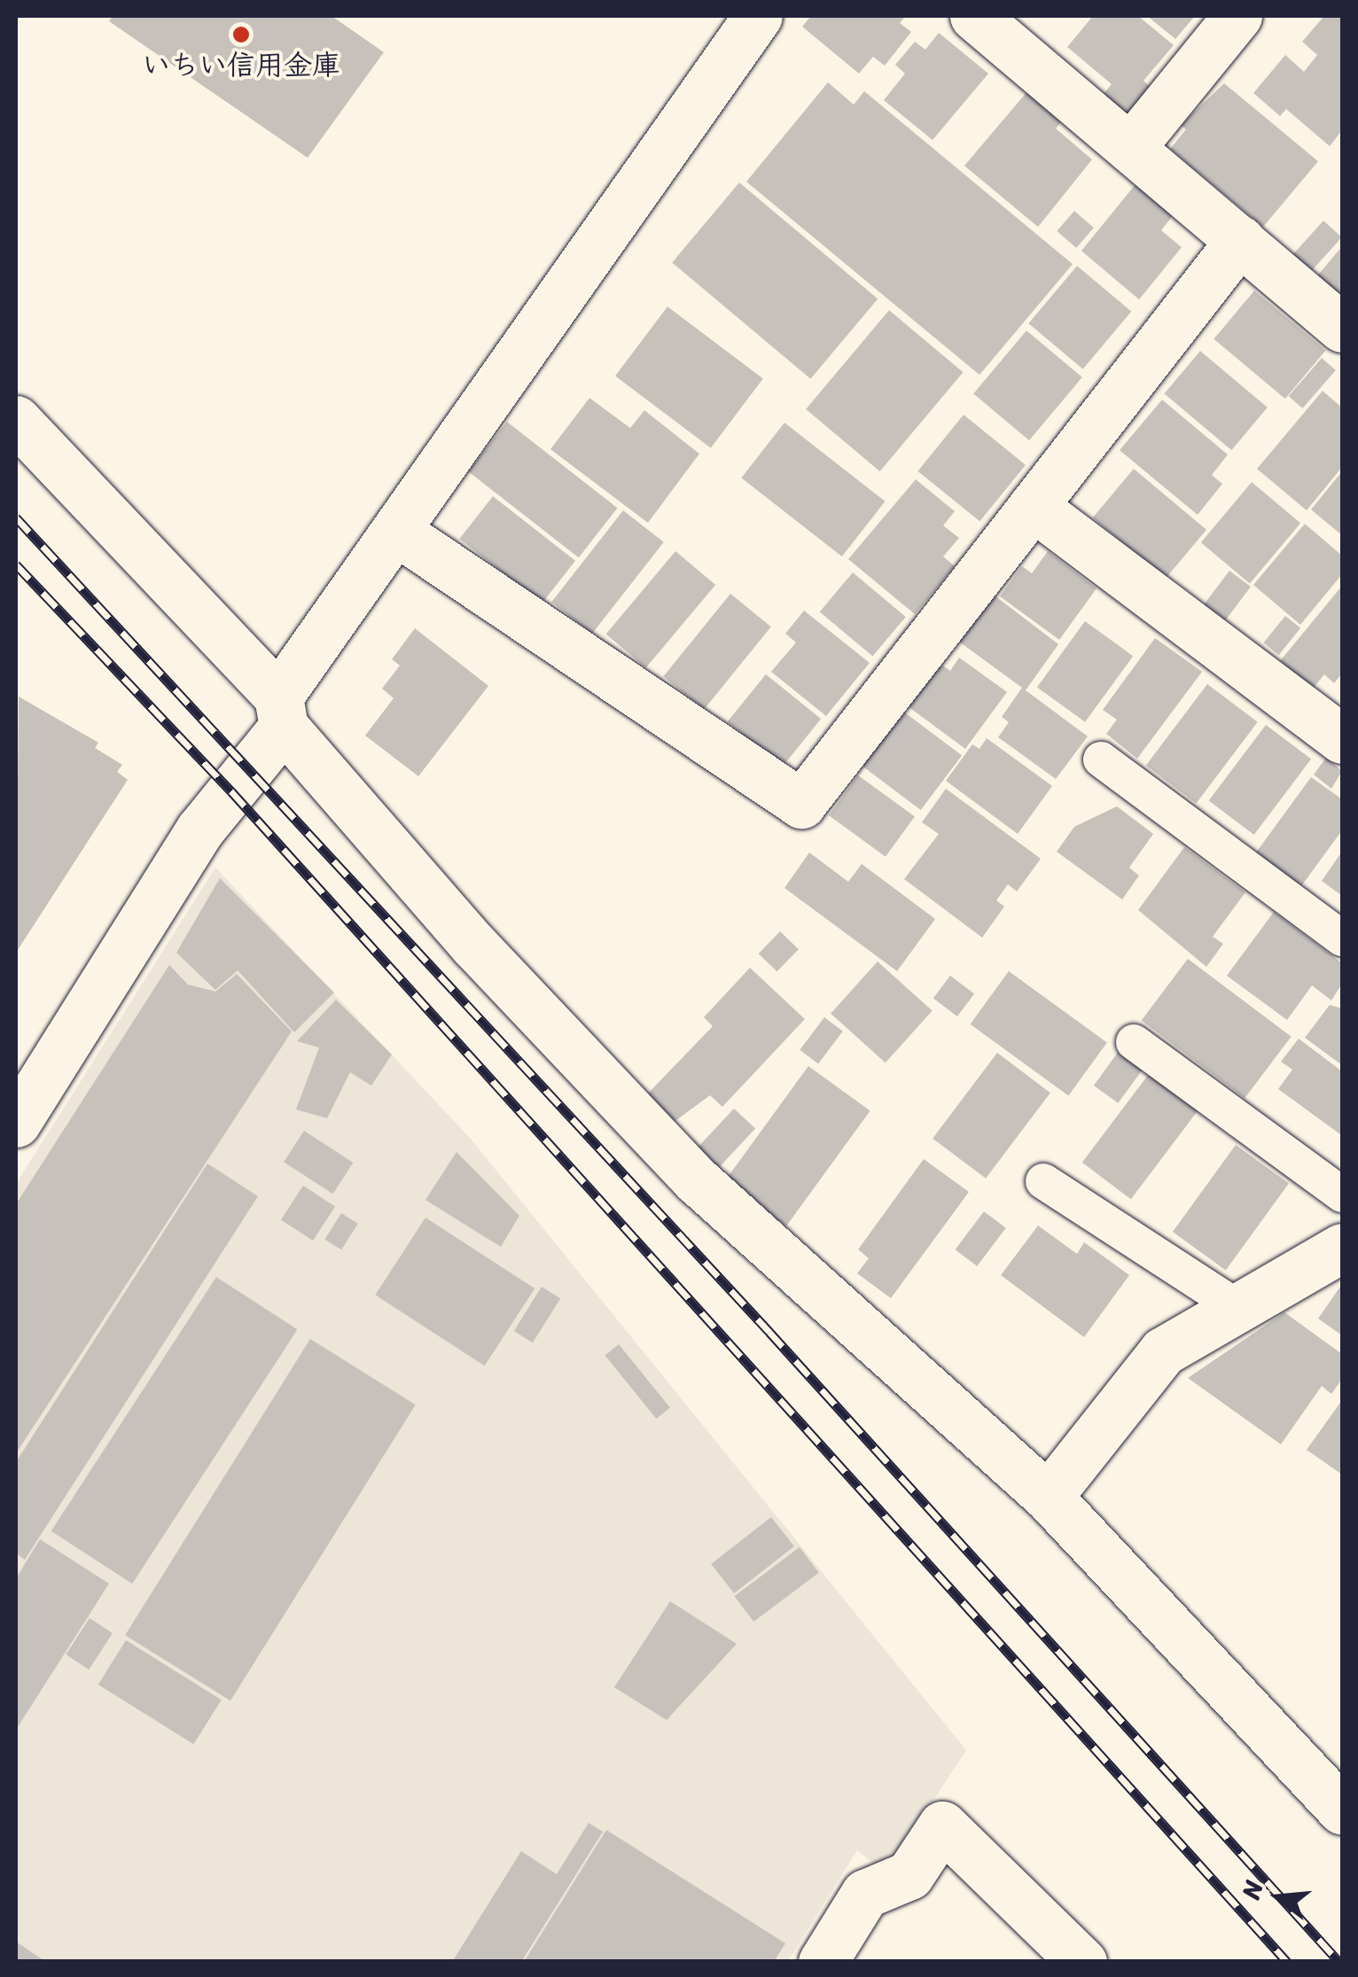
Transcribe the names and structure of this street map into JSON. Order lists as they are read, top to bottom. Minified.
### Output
{"places":["いちい信用金庫"],"north":"left"}
